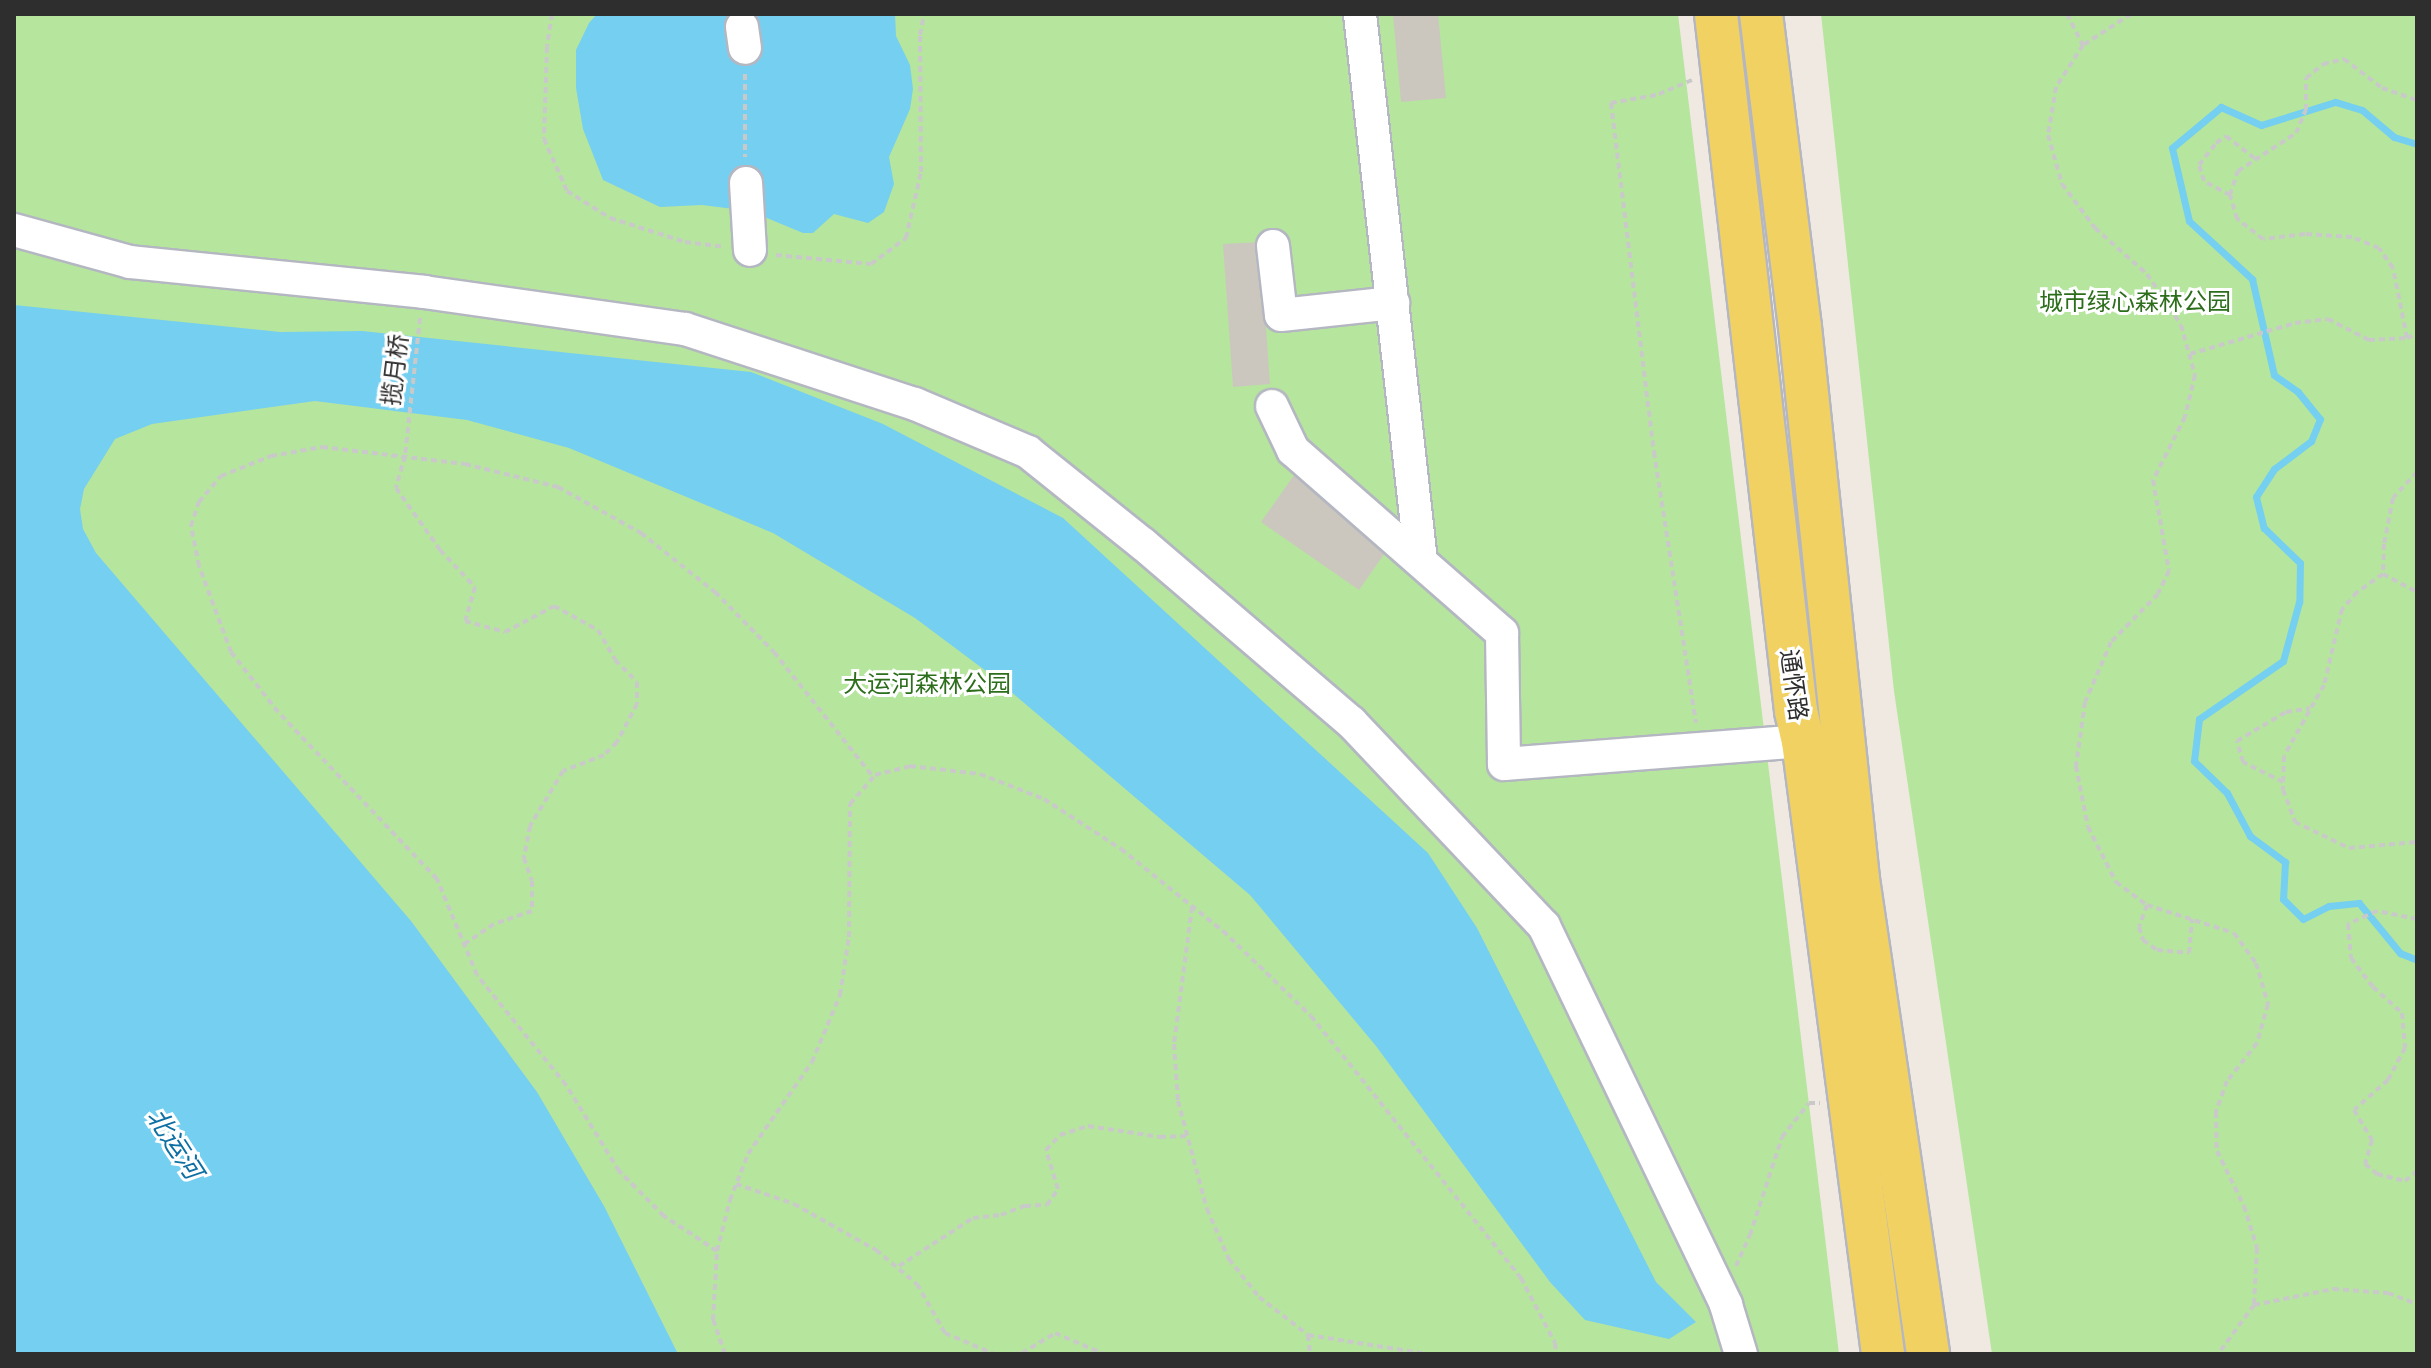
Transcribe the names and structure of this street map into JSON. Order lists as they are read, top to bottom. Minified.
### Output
{"streets":{"main road":["通怀路"],"path":["揽月桥"]},"water":["北运河"],"parks":["城市绿心森林公园","大运河森林公园"]}
